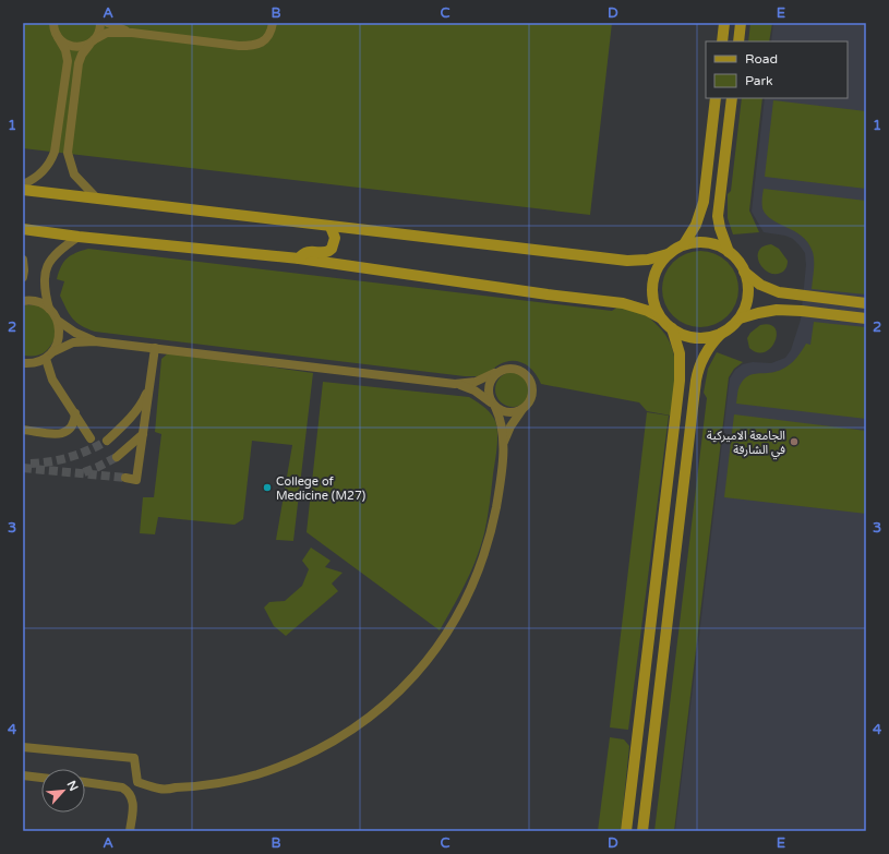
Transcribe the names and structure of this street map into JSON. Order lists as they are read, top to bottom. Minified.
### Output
{"places":["الجامعة الاميركية في الشارقة","College of Medicine (M27)"],"legend":["Road","Park"],"north":"top right","grid":{"columns":["A","B","C","D","E"],"rows":["1","2","3","4"]}}
